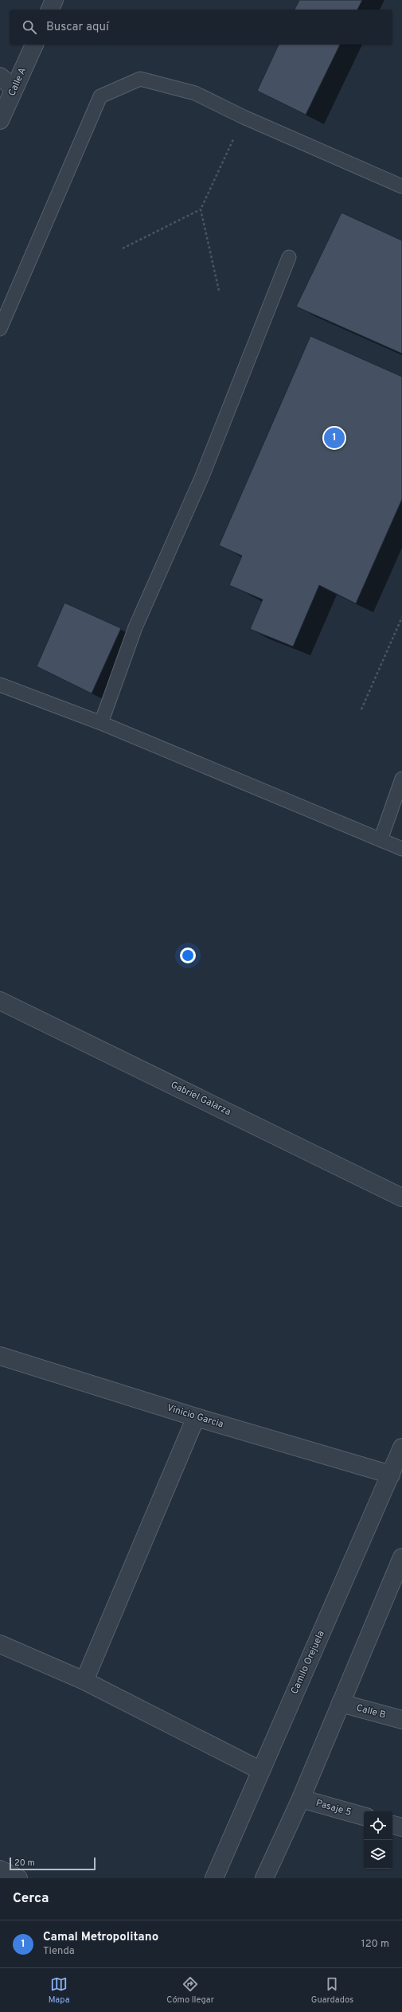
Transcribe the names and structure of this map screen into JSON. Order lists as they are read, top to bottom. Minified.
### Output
{"streets":{"street":["Calle A","Gabriel Galarza","Vinicio Garcia","Camilo Orejuela","Calle B","Pasaje 5"]},"crossings":[["Vinicio Garcia","Camilo Orejuela"]],"scale_bar":"20 m","page":{"search":"Buscar aquí","pins":"1","scale":"20 m","heading":"Cerca","list":[{"mark":"1","name":"Camal Metropolitano","note":"Tienda","value":"120 m"}],"nav":["Mapa","Cómo llegar","Guardados"]}}
